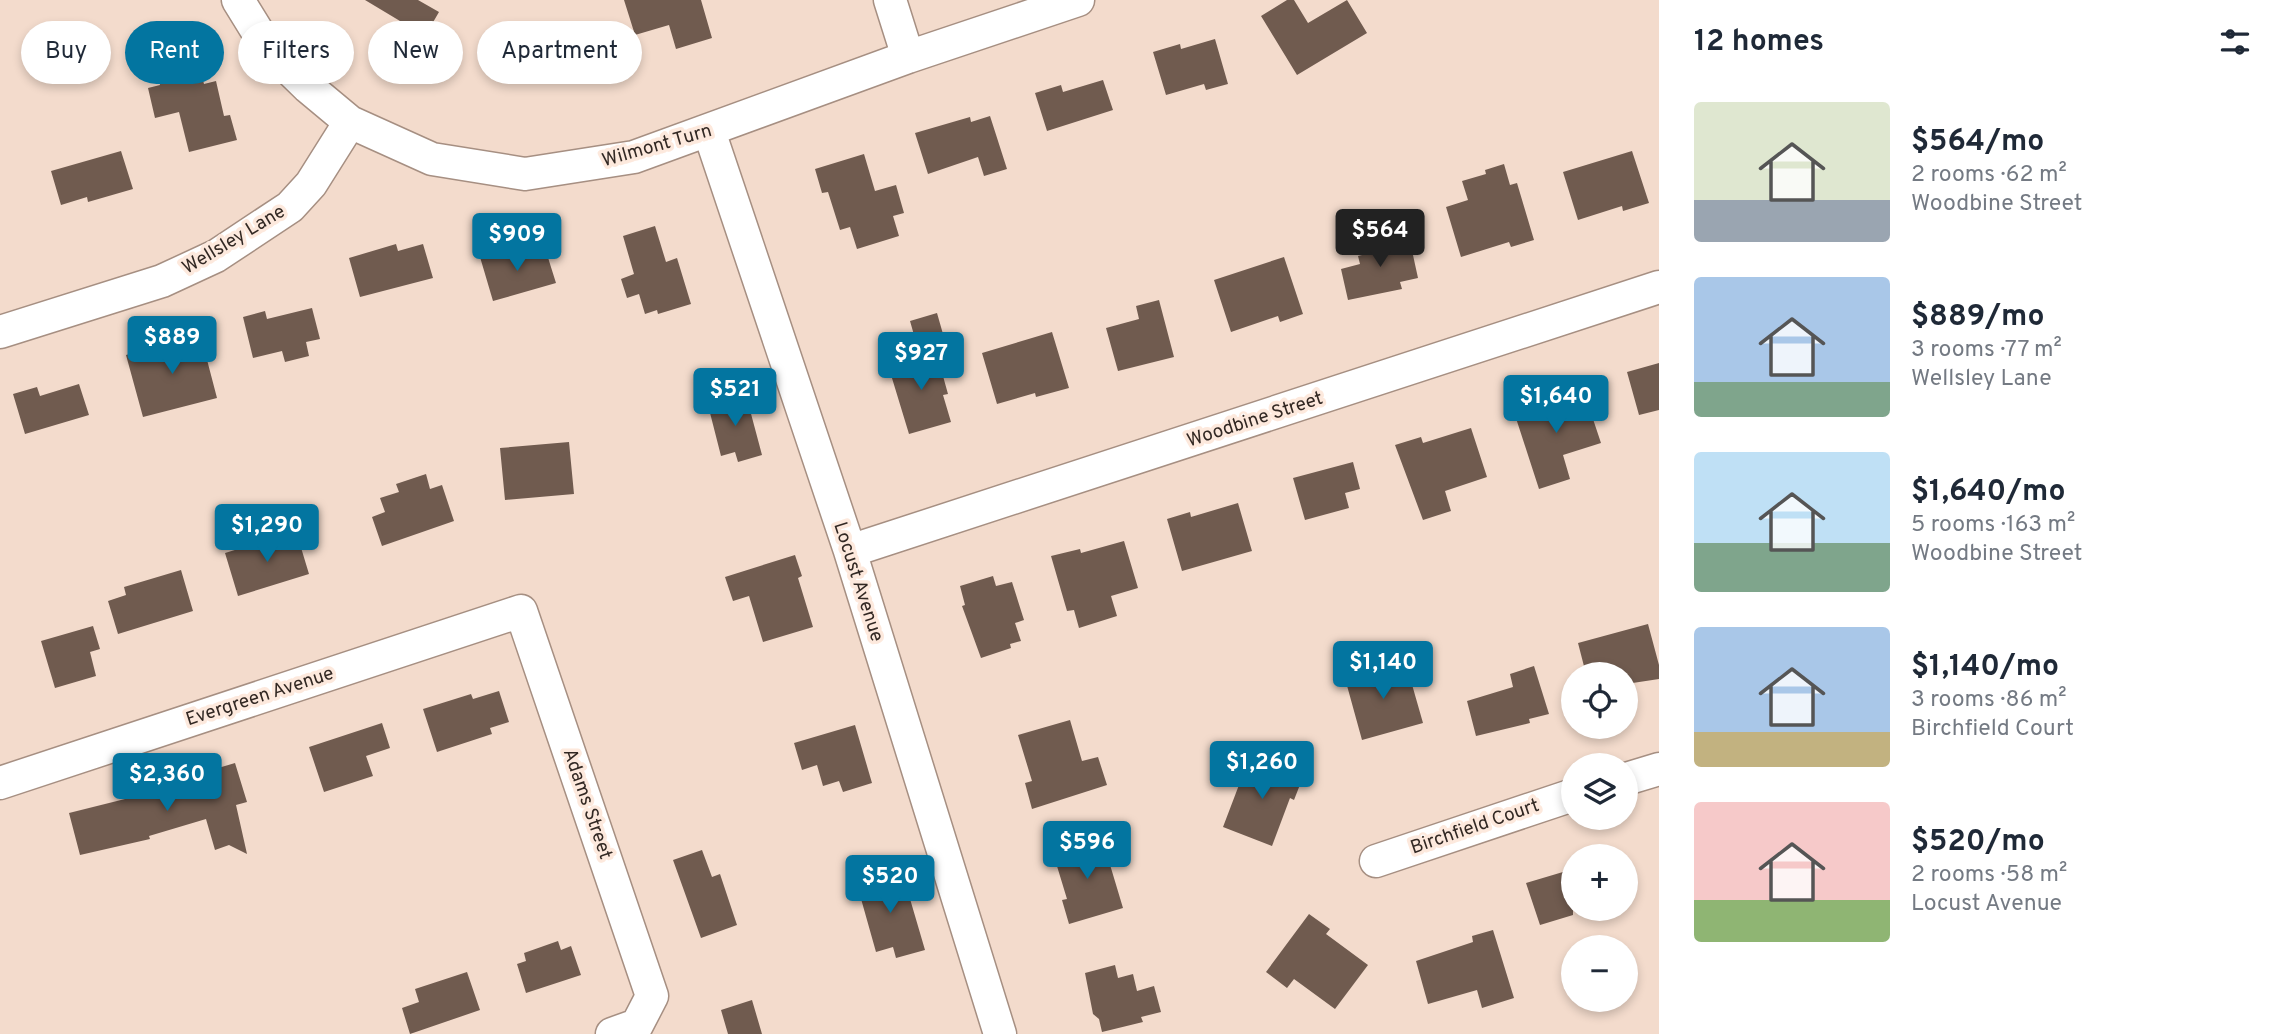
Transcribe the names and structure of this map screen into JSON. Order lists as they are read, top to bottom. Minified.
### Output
{"streets":{"street":["Wilmont Turn","Wellsley Lane","Woodbine Street","Locust Avenue","Evergreen Avenue","Adams Street","Birchfield Court"]},"crossings":[["Wilmont Turn","Wellsley Lane"],["Wilmont Turn","Locust Avenue"],["Woodbine Street","Locust Avenue"],["Evergreen Avenue","Adams Street"]],"page":{"heading":"12 homes","chip":["Buy","Rent","Filters","New","Apartment"],"list":[{"name":"$564/mo","note":"2 rooms · 62 m² · Woodbine Street"},{"name":"$889/mo","note":"3 rooms · 77 m² · Wellsley Lane"},{"name":"$1,640/mo","note":"5 rooms · 163 m² · Woodbine Street"},{"name":"$1,140/mo","note":"3 rooms · 86 m² · Birchfield Court"},{"name":"$520/mo","note":"2 rooms · 58 m² · Locust Avenue"}],"price":["$564","$909","$889","$927","$521","$1,640","$1,290","$1,140","$1,260","$2,360","$596","$520"],"map_buttons":["+","−"]}}
